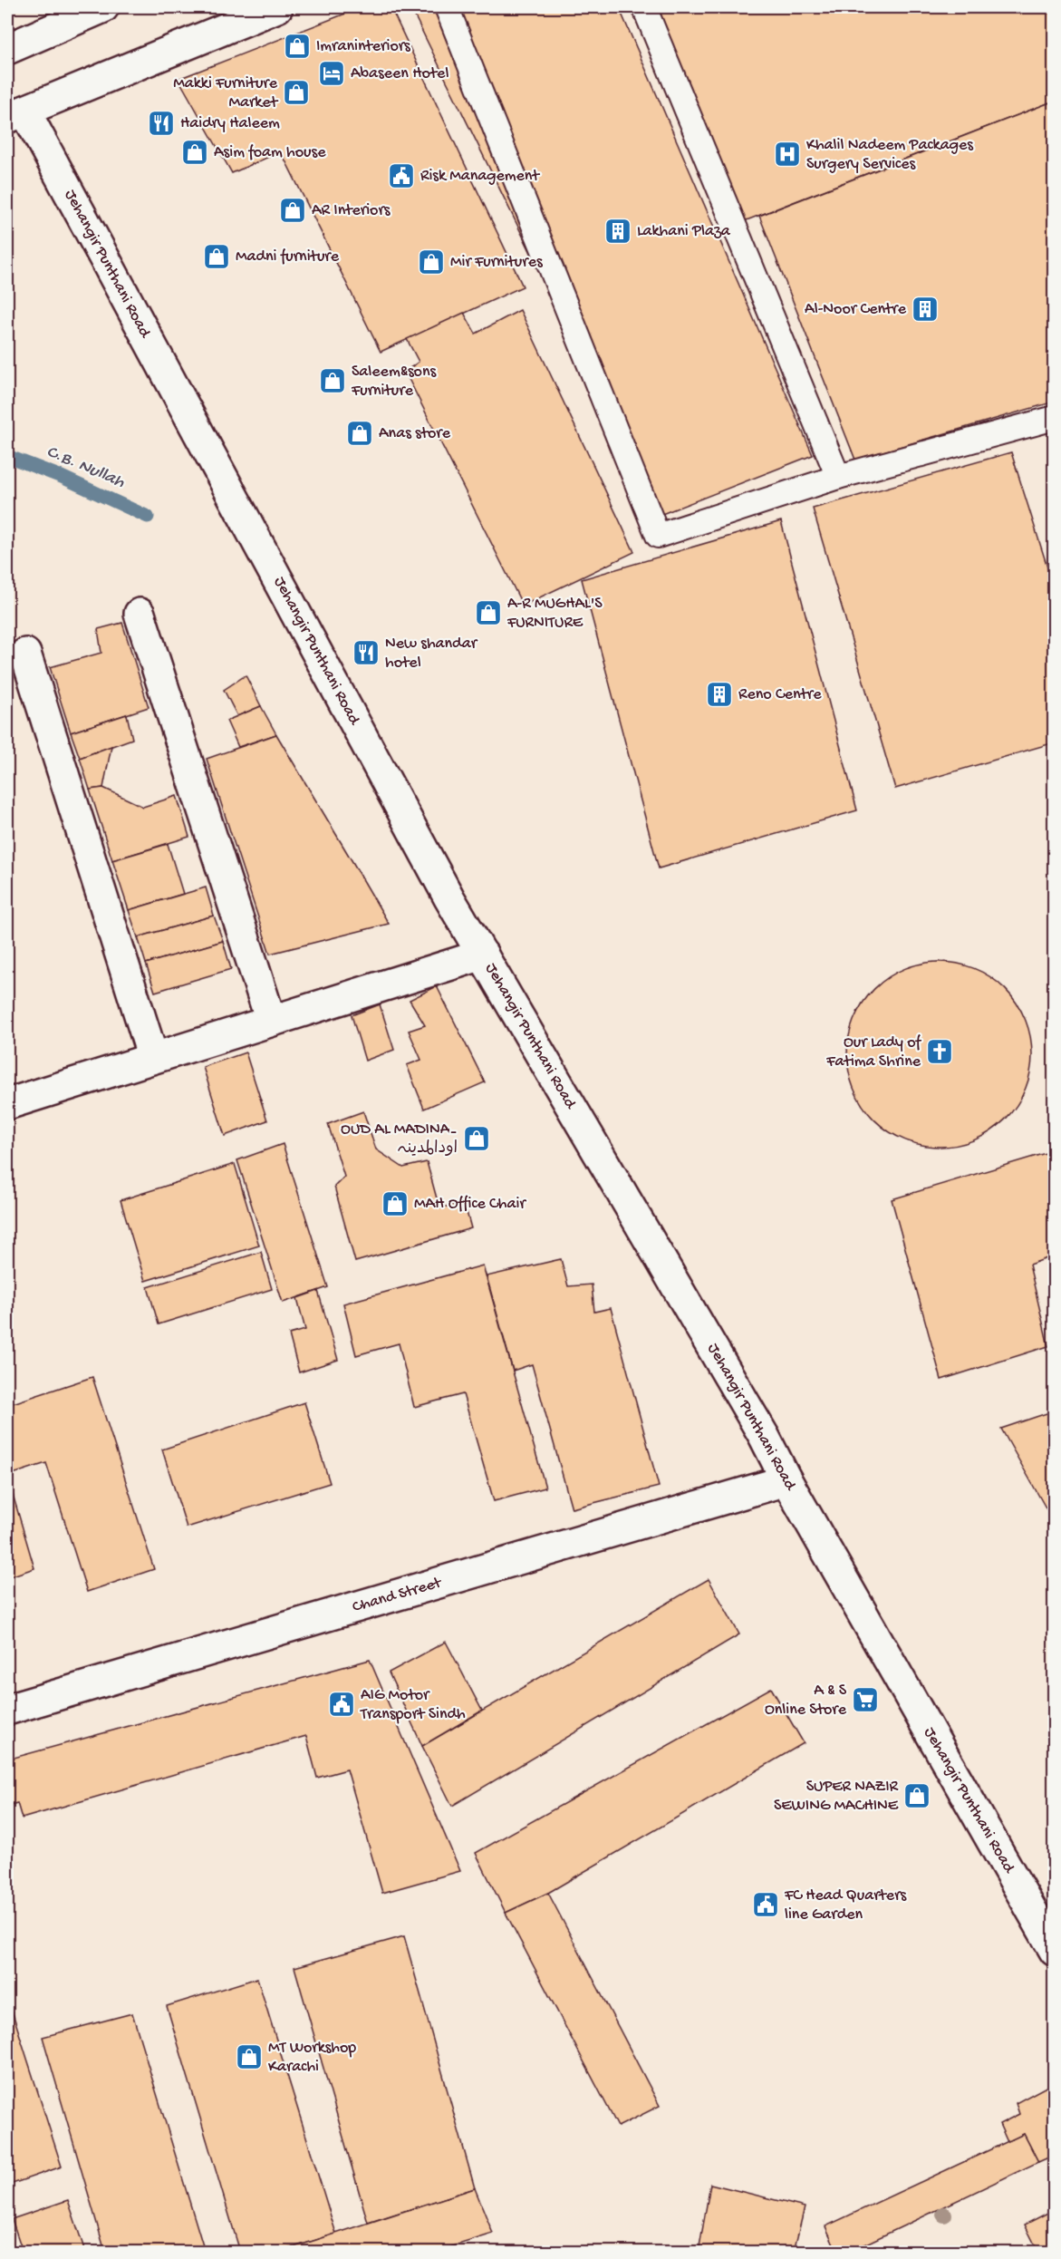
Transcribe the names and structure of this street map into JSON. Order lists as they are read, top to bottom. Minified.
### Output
{"streets":{"street":["Jehangir Punthani Road","Chand Street"]},"crossings":[["Jehangir Punthani Road","Chand Street"]],"water":["C.B. Nullah"],"places":{"shop":["Imraninteriors","Makki Furniture Market","Asim foam house","AR Interiors","Madni furniture","Mir Furnitures","Saleem&sons Furniture","Anas store","A-R MUGHAL'S FURNITURE","OUD AL MADINA۔ اودالمدینہ","MAH Office Chair","SUPER NAZIR SEWING MACHINE","MT Workshop Karachi"],"hotel":["Abaseen Hotel"],"restaurant":["Haidry Haleem","New shandar hotel"],"hospital":["Khalil Nadeem Packages Surgery Services"],"public building":["Risk Management","AIG Motor Transport Sindh","FC Head Quarters line Garden"],"building":["Lakhani Plaza","Al-Noor Centre","Reno Centre"],"church":["Our Lady of Fatima Shrine"],"supermarket":["A & S Online Store"]}}
